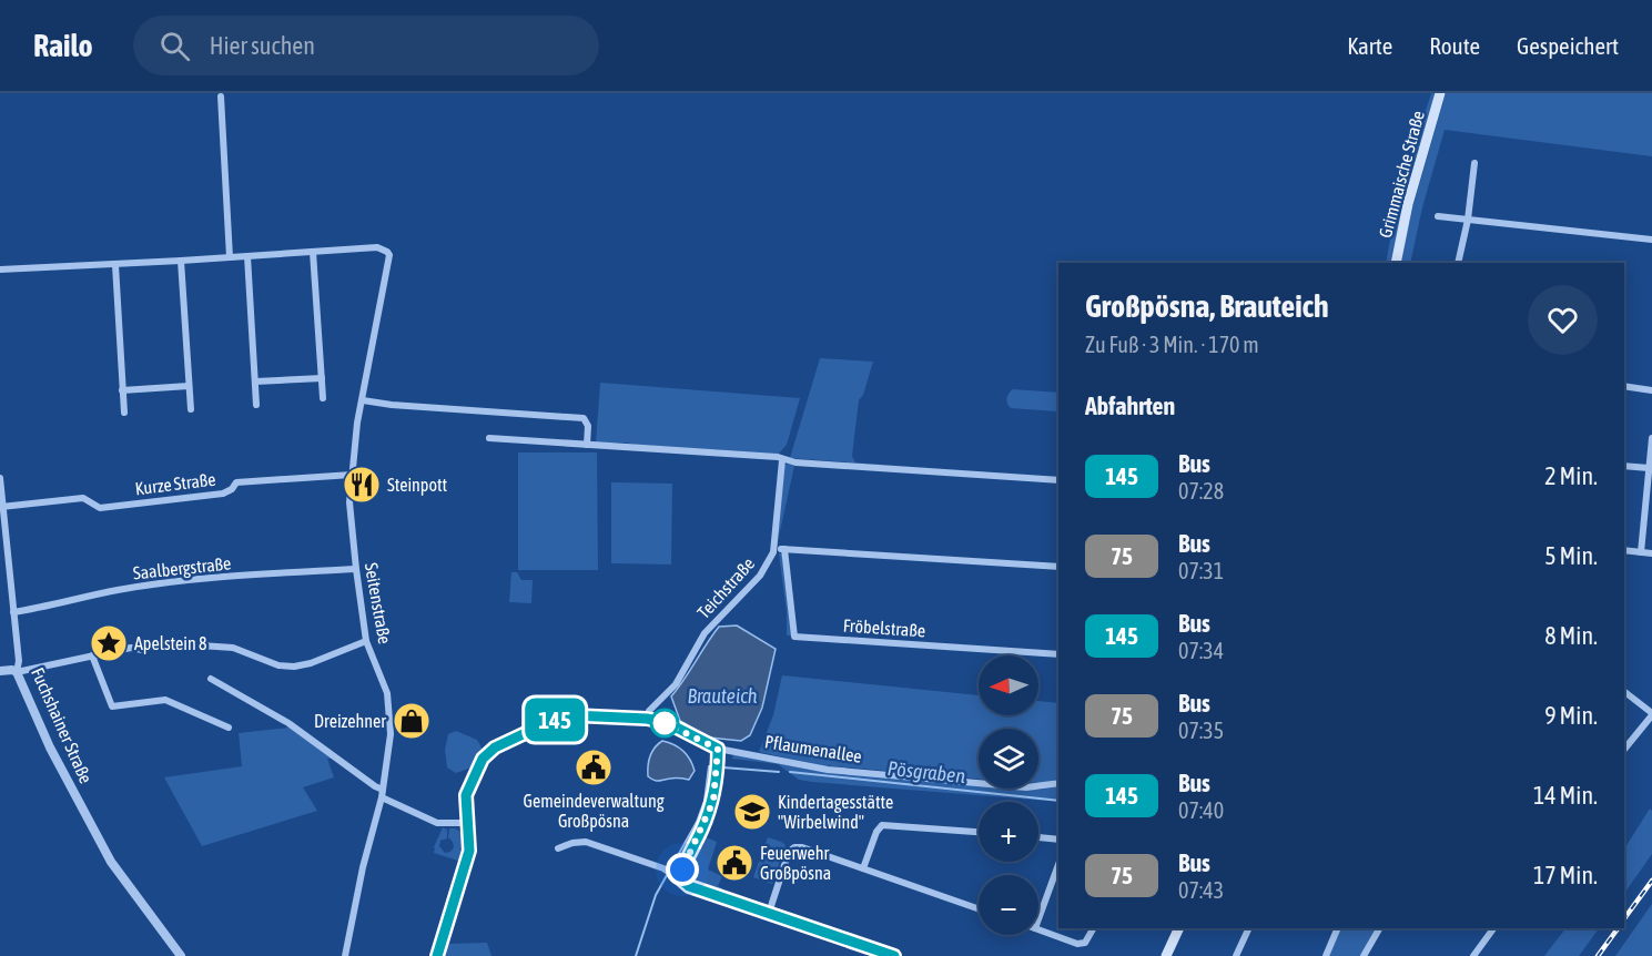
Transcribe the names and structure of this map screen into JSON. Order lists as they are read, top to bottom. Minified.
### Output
{"streets":{"main road":["Grimmaische Straße"],"street":["Kurze Straße","Saalbergstraße","Teichstraße","Seitenstraße","Fröbelstraße","Fuchshainer Straße","Pflaumenallee"]},"crossings":[["Kurze Straße","Seitenstraße"],["Kurze Straße","Fuchshainer Straße"],["Saalbergstraße","Seitenstraße"],["Saalbergstraße","Fuchshainer Straße"],["Teichstraße","Pflaumenallee"]],"water":["Brauteich","Pösgraben"],"places":{"restaurant":["Steinpott"],"place":["Apelstein 8"],"shop":["Dreizehner"],"public building":["Gemeindeverwaltung Großpösna","Feuerwehr Großpösna"],"school or university":["Kindertagesstätte \"Wirbelwind\""]},"lines":["bus line 145"],"north":"left","page":{"header":"Railo","search":"Hier suchen","nav":["Karte","Route","Gespeichert"],"on_map":"145","heading":[["Großpösna, Brauteich","Zu Fuß · 3 Min. · 170 m"],"Abfahrten"],"list":[{"mark":"145","name":"Bus","note":"07:28","value":"2 Min."},{"mark":"75","name":"Bus","note":"07:31","value":"5 Min."},{"mark":"145","name":"Bus","note":"07:34","value":"8 Min."},{"mark":"75","name":"Bus","note":"07:35","value":"9 Min."},{"mark":"145","name":"Bus","note":"07:40","value":"14 Min."},{"mark":"75","name":"Bus","note":"07:43","value":"17 Min."}],"map_buttons":["+","−"]}}
